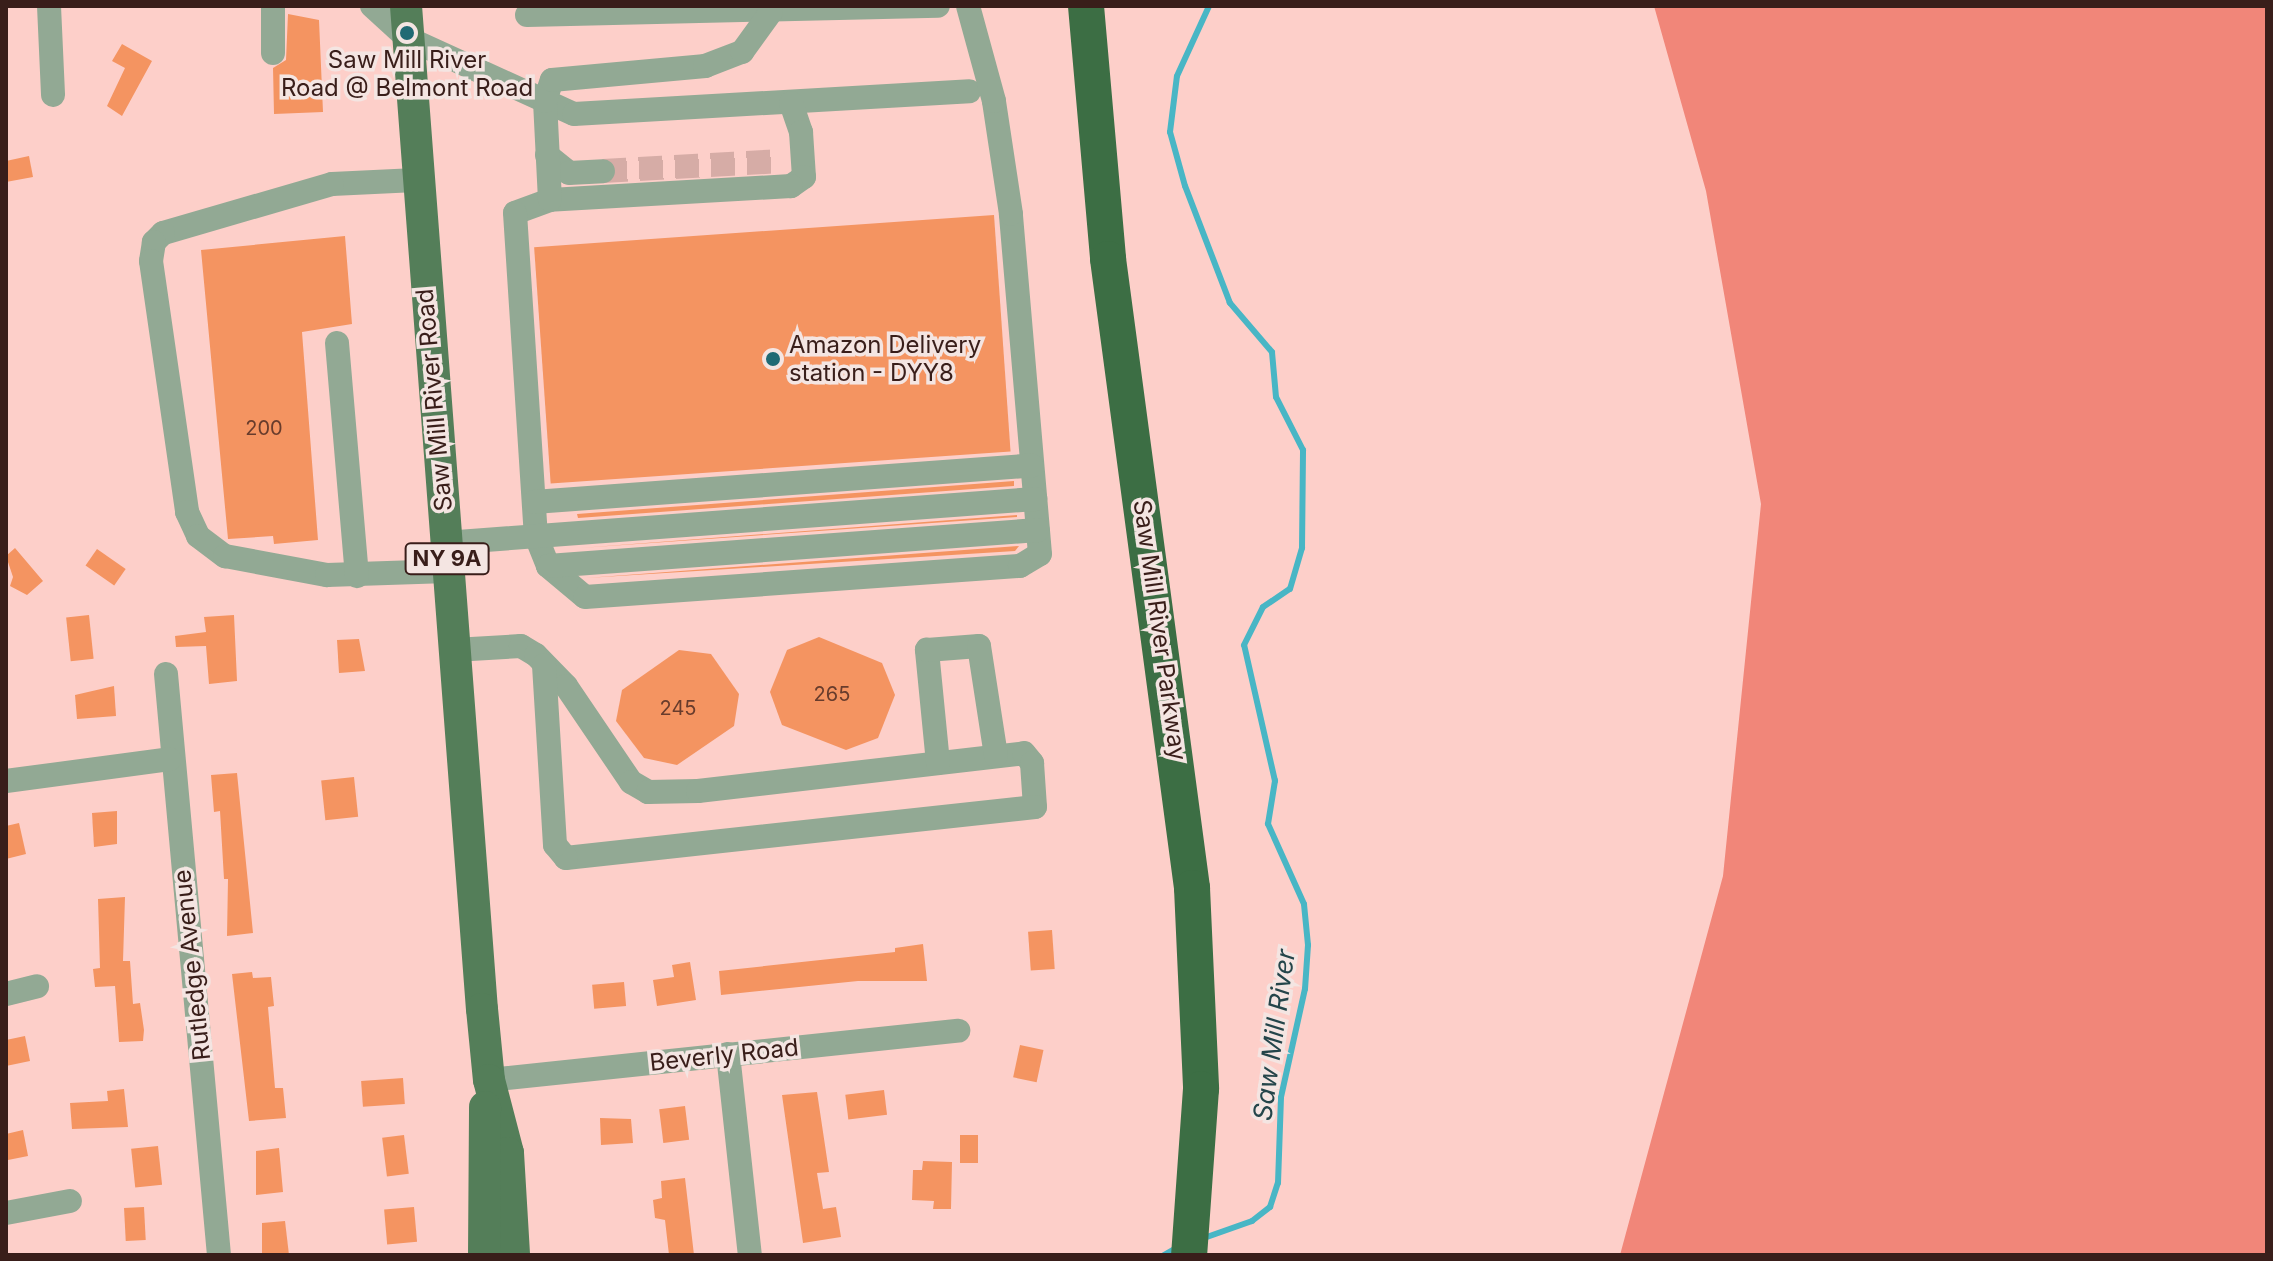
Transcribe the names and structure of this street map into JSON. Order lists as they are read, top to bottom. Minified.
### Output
{"streets":{"highway":["Saw Mill River Parkway"],"main road":["Saw Mill River Road","NY 9A"],"street":["Rutledge Avenue","Beverly Road"]},"crossings":[["Saw Mill River Road","Beverly Road"]],"water":["Saw Mill River"],"places":["Saw Mill River Road @ Belmont Road","Amazon Delivery station - DYY8"],"house_numbers":["200","265","245"]}
